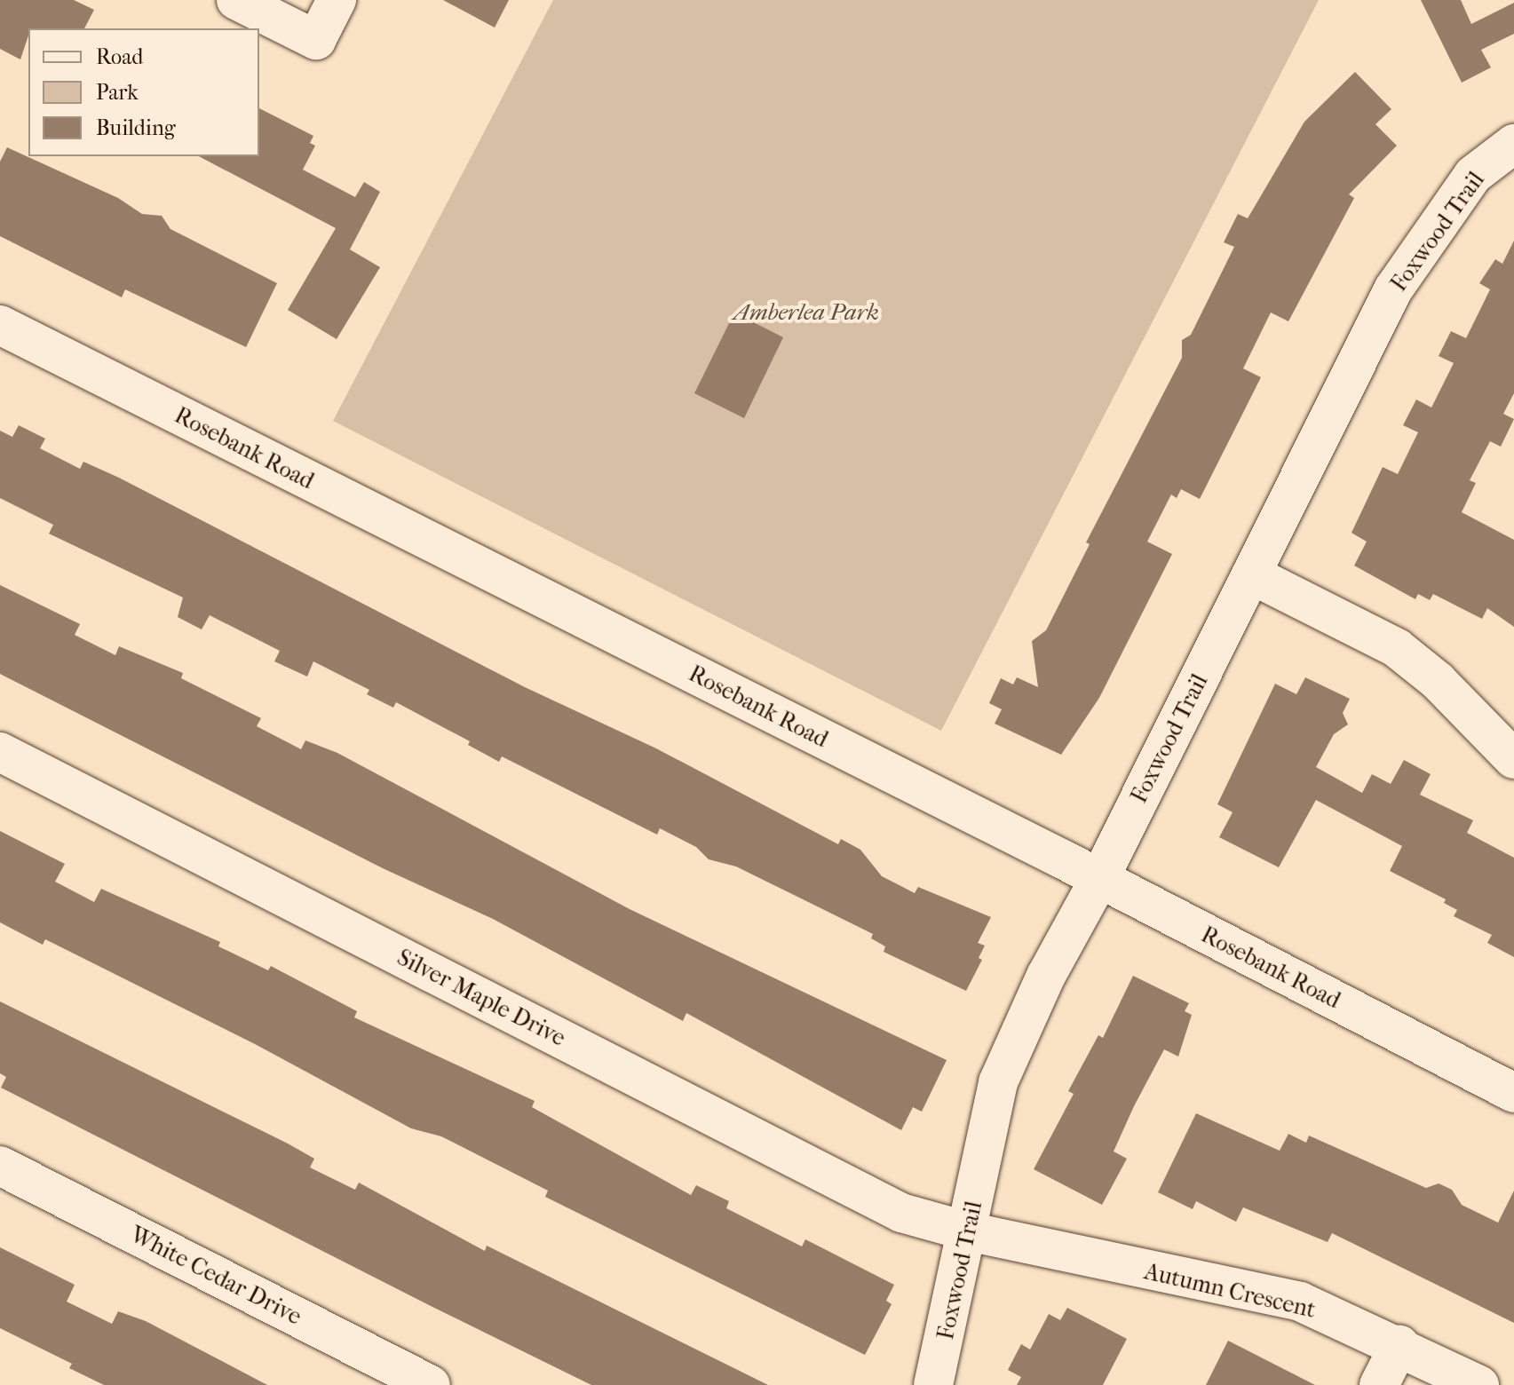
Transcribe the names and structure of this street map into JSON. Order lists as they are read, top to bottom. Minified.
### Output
{"streets":{"street":["Foxwood Trail","Rosebank Road","Silver Maple Drive","White Cedar Drive","Autumn Crescent"]},"crossings":[["Foxwood Trail","Rosebank Road"],["Foxwood Trail","Silver Maple Drive"],["Foxwood Trail","Autumn Crescent"],["Silver Maple Drive","Autumn Crescent"]],"parks":["Amberlea Park"],"legend":["Road","Park","Building"]}
